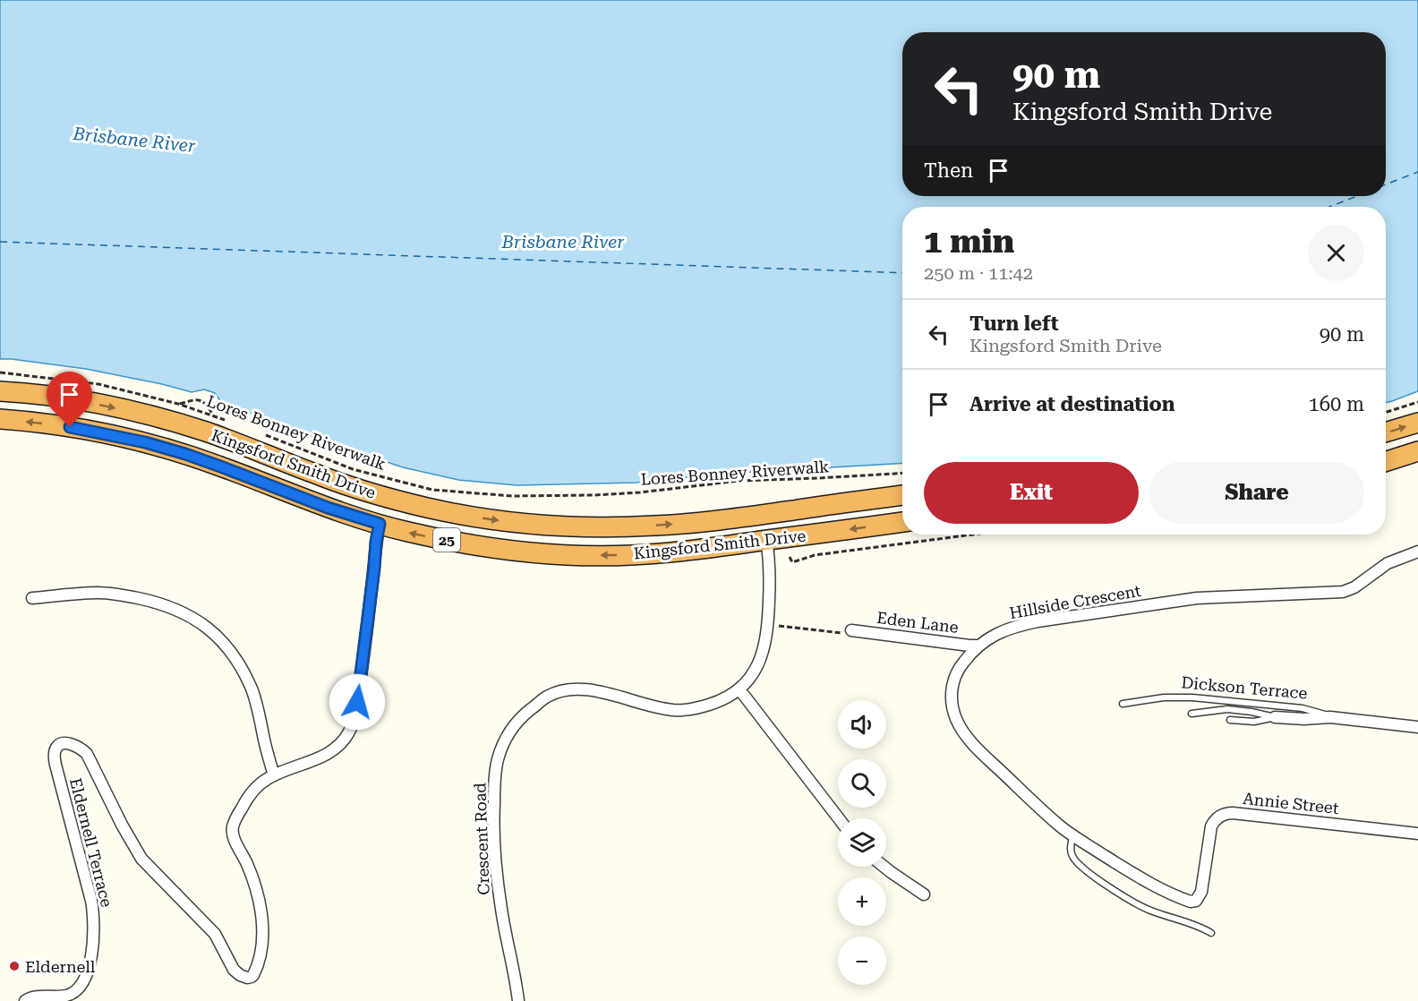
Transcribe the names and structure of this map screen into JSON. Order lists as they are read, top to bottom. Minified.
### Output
{"streets":{"highway":["Kingsford Smith Drive","25"],"street":["Hillside Crescent","Eden Lane","Dickson Terrace","Annie Street","Crescent Road","Eldernell Terrace"],"path":["Lores Bonney Riverwalk"]},"crossings":[["Kingsford Smith Drive","Crescent Road"],["Hillside Crescent","Eden Lane"],["Hillside Crescent","Annie Street"]],"water":["Brisbane River"],"places":["Eldernell"],"page":{"turn":["90 m","Kingsford Smith Drive"],"then":"Then","heading":["1 min","250 m · 11:42"],"list":[{"name":"Turn left","note":"Kingsford Smith Drive","value":"90 m"},{"name":"Arrive at destination","value":"160 m"}],"buttons":["Exit","Share"],"map_buttons":["+","−"]}}
